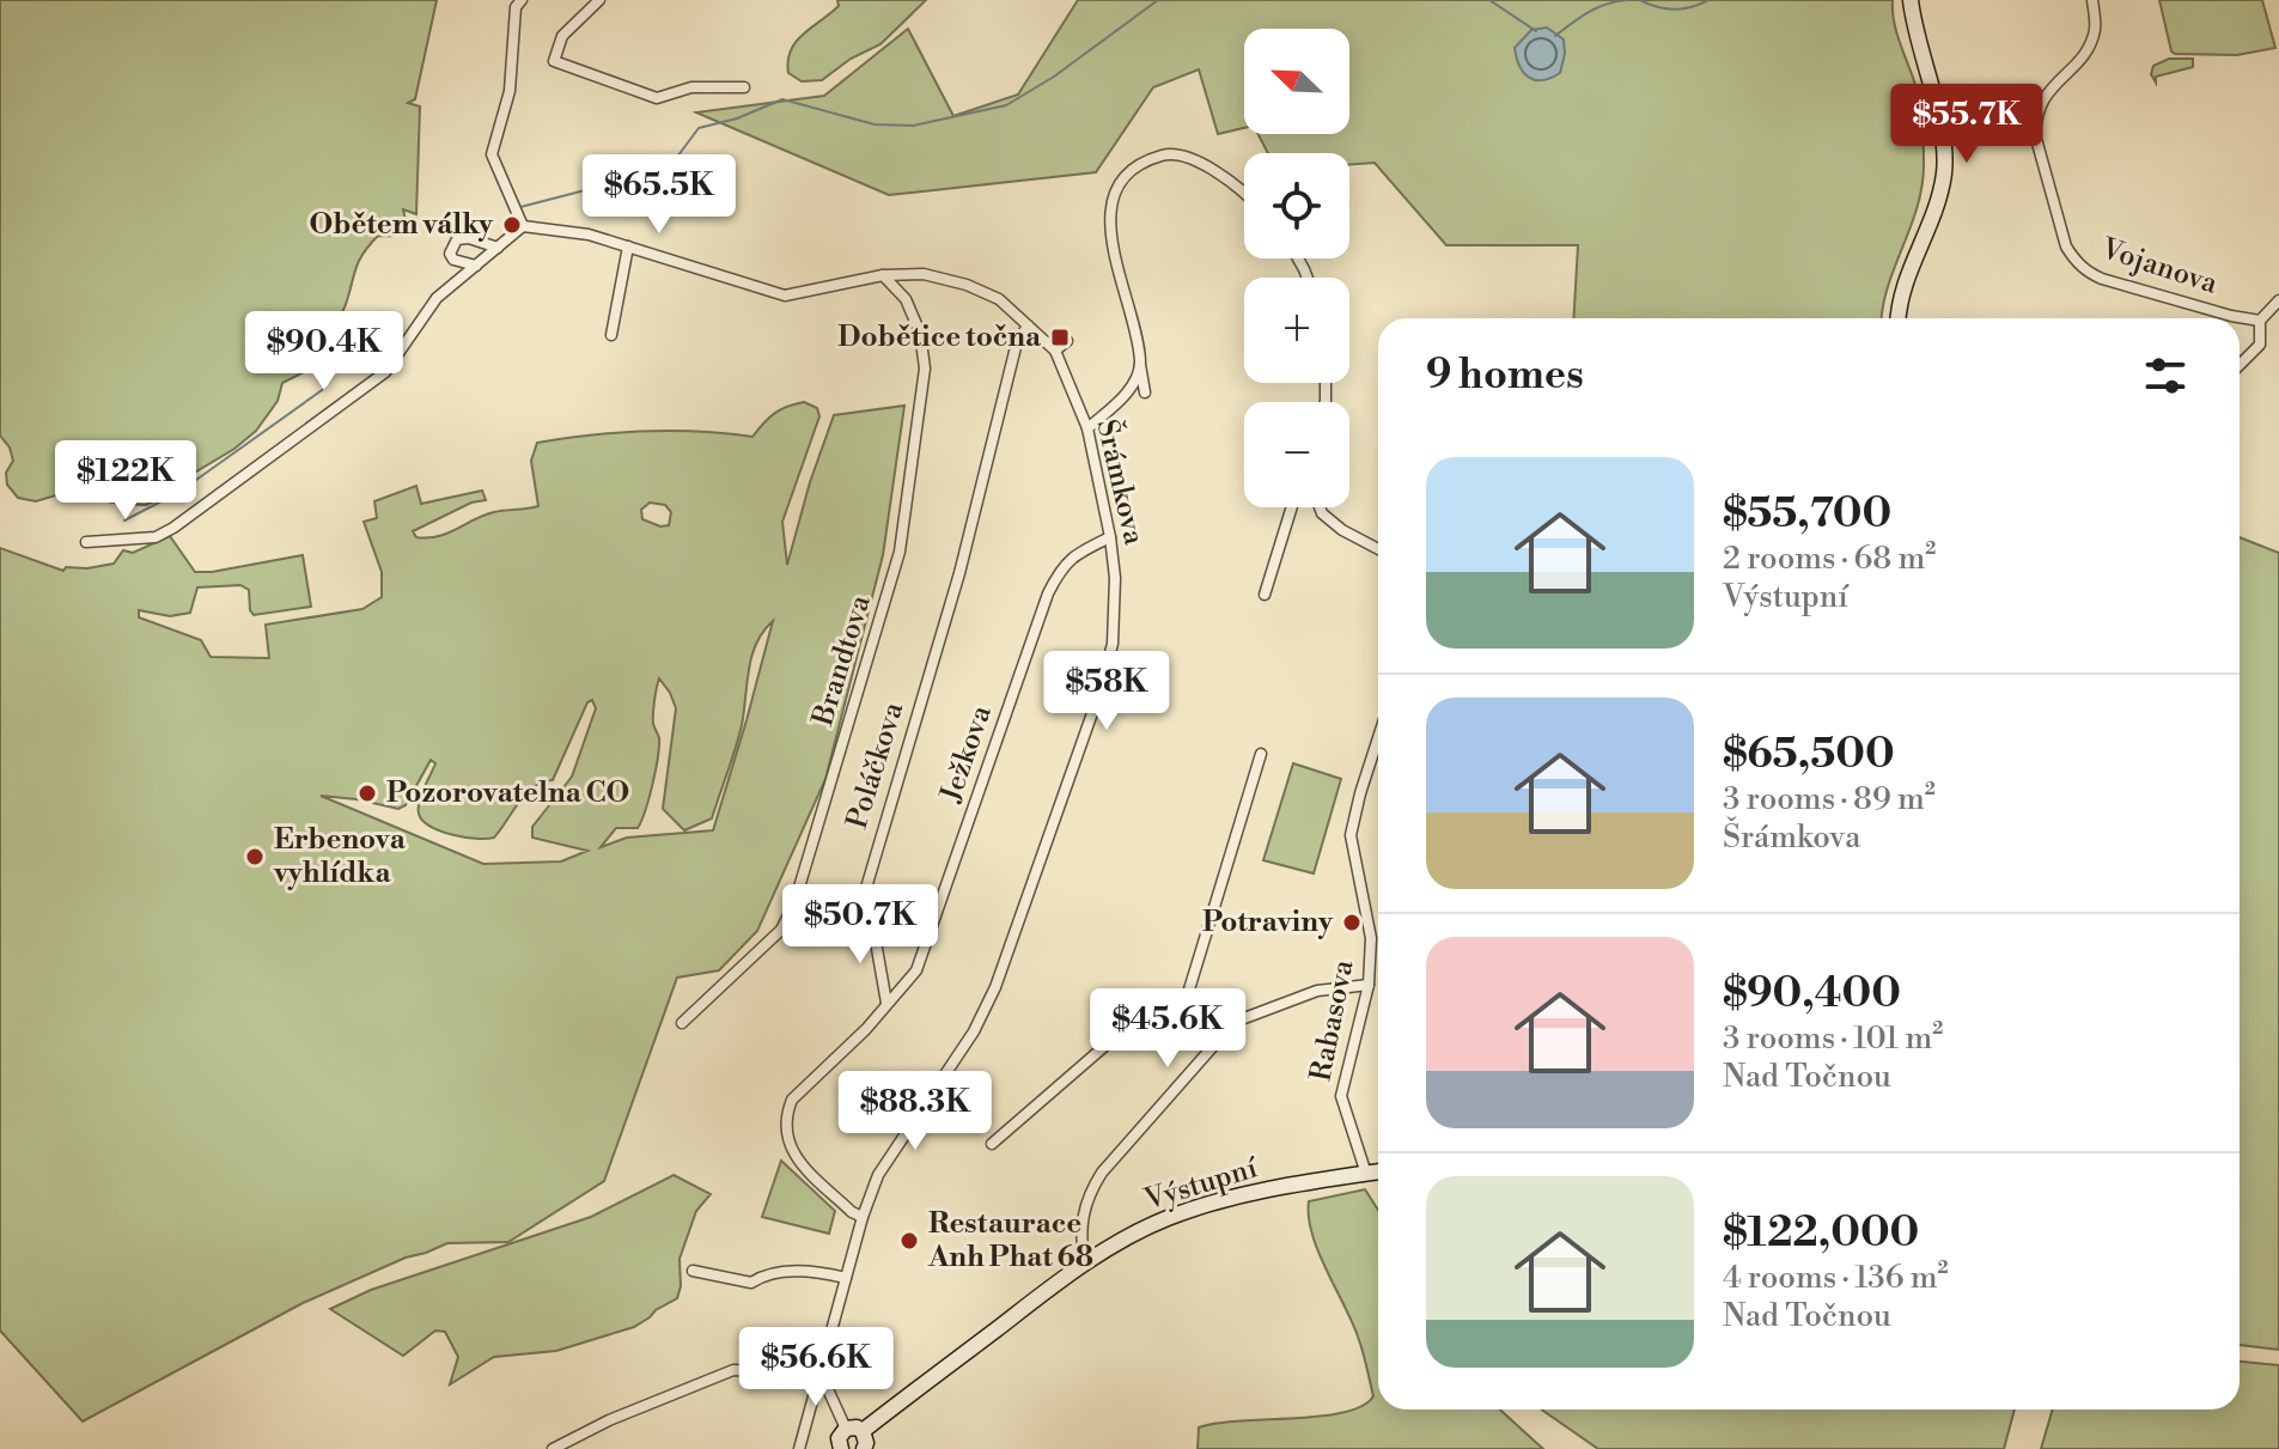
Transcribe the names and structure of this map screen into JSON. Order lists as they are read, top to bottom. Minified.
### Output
{"streets":{"street":["Vojanova","Šrámkova","Brandtova","Ježkova","Poláčkova","Rabasova","Výstupní"]},"crossings":[["Šrámkova","Brandtova"],["Šrámkova","Ježkova"],["Šrámkova","Poláčkova"],["Ježkova","Poláčkova"],["Rabasova","Výstupní"]],"places":{"other":["Obětem války","Pozorovatelna CO","Erbenova vyhlídka","Potraviny","Restaurace Anh Phat 68"],"transit":["Dobětice točna"]},"north":"top left","page":{"map_buttons":["+","−"],"price":["$55.7K","$65.5K","$90.4K","$122K","$58K","$50.7K","$45.6K","$88.3K","$56.6K"],"heading":"9 homes","list":[{"name":"$55,700","note":"2 rooms · 68 m² · Výstupní"},{"name":"$65,500","note":"3 rooms · 89 m² · Šrámkova"},{"name":"$90,400","note":"3 rooms · 101 m² · Nad Točnou"},{"name":"$122,000","note":"4 rooms · 136 m² · Nad Točnou"}]}}
